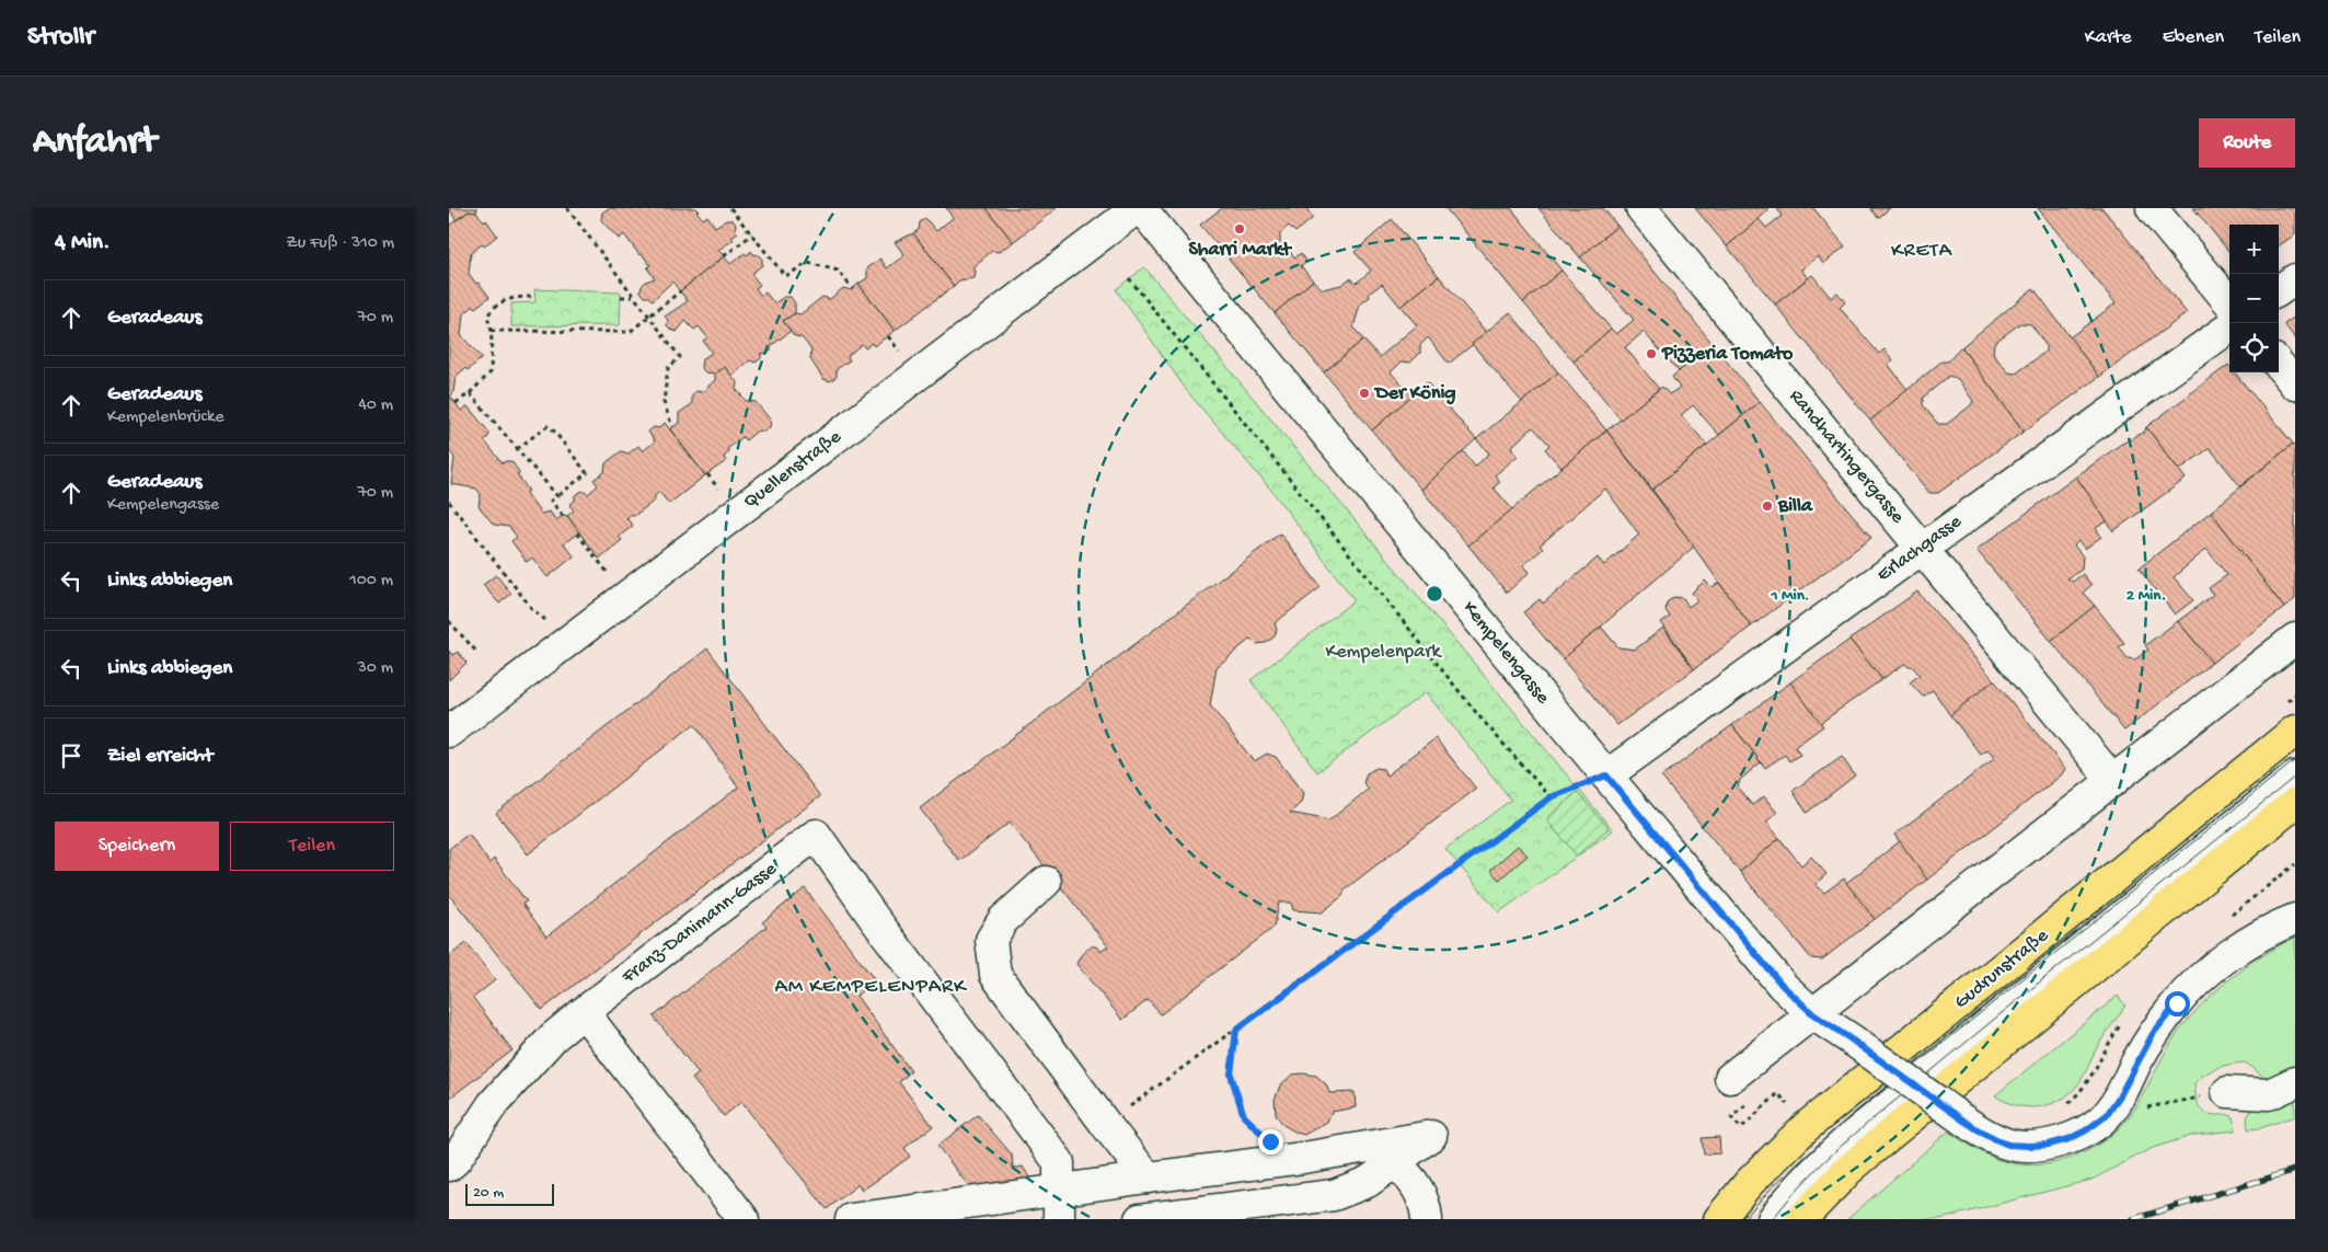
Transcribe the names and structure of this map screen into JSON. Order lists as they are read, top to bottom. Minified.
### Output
{"streets":{"main road":["Gudrunstraße"],"street":["Randhartingergasse","Quellenstraße","Erlachgasse","Kempelengasse","Franz-Danimann-Gasse"]},"crossings":[["Randhartingergasse","Erlachgasse"],["Erlachgasse","Kempelengasse"]],"districts":["KRETA","AM KEMPELENPARK"],"parks":["Kempelenpark"],"places":["Sharri Markt","Pizzeria Tomato","Der König","Billa"],"scale_bar":"20 m","page":{"header":"Strollr","nav":["Karte","Ebenen","Teilen"],"buttons":["Route",["Speichern","Teilen"]],"title":"Anfahrt","heading":["4 Min.","Zu Fuß · 310 m"],"map_buttons":["+","−"],"list":[["Geradeaus","70 m"],["Geradeaus","Kempelenbrücke","40 m"],["Geradeaus","Kempelengasse","70 m"],["Links abbiegen","100 m"],["Links abbiegen","30 m"],"Ziel erreicht"],"scale":"20 m"},"rings":["1 Min.","2 Min."]}
